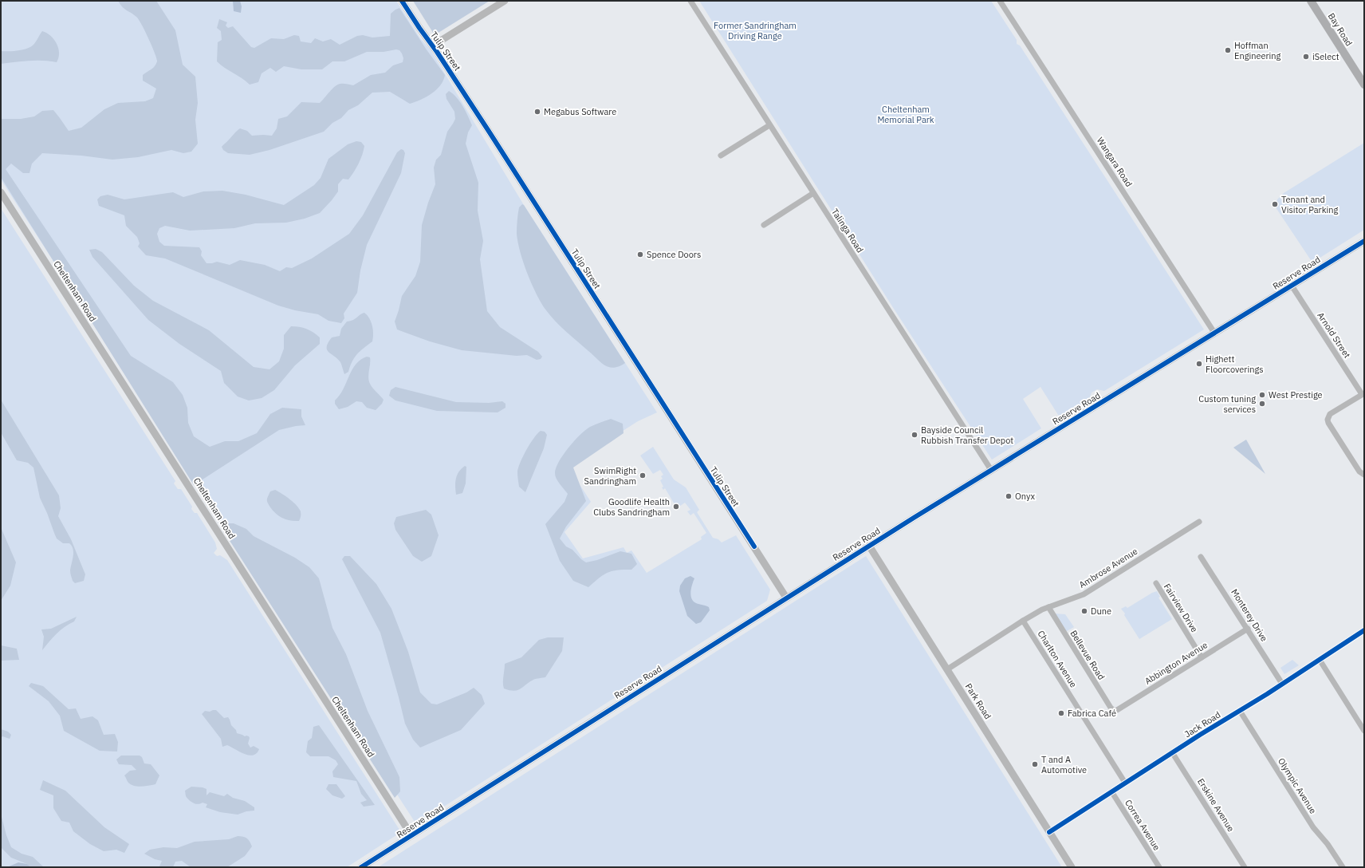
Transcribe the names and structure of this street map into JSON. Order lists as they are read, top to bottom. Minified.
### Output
{"streets":{"main road":["Bay Road"],"street":["Tulip Street","Wangara Road","Talinga Road","Reserve Road","Cheltenham Road","Arnold Street","Ambrose Avenue","Fairview Drive","Monterey Drive","Bellevue Road","Charlton Avenue","Abbington Avenue","Park Road","Jack Road","Olympic Avenue","Erskine Avenue","Correa Avenue"]},"crossings":[["Tulip Street","Reserve Road"],["Wangara Road","Reserve Road"],["Talinga Road","Reserve Road"],["Reserve Road","Cheltenham Road"],["Reserve Road","Arnold Street"],["Reserve Road","Park Road"],["Ambrose Avenue","Bellevue Road"],["Ambrose Avenue","Charlton Avenue"],["Fairview Drive","Abbington Avenue"],["Monterey Drive","Abbington Avenue"],["Monterey Drive","Jack Road"],["Bellevue Road","Abbington Avenue"],["Charlton Avenue","Jack Road"],["Park Road","Jack Road"],["Jack Road","Olympic Avenue"],["Jack Road","Erskine Avenue"],["Jack Road","Correa Avenue"]],"parks":["Former Sandringham Driving Range","Cheltenham Memorial Park"],"places":["Hoffman Engineering","iSelect","Megabus Software","Tenant and Visitor Parking","Spence Doors","Highett Floorcoverings","West Prestige","Custom tuning services","Bayside Council Rubbish Transfer Depot","SwimRight Sandringham","Onyx","Goodlife Health Clubs Sandringham","Dune","Fabrica Café","T and A Automotive"]}
